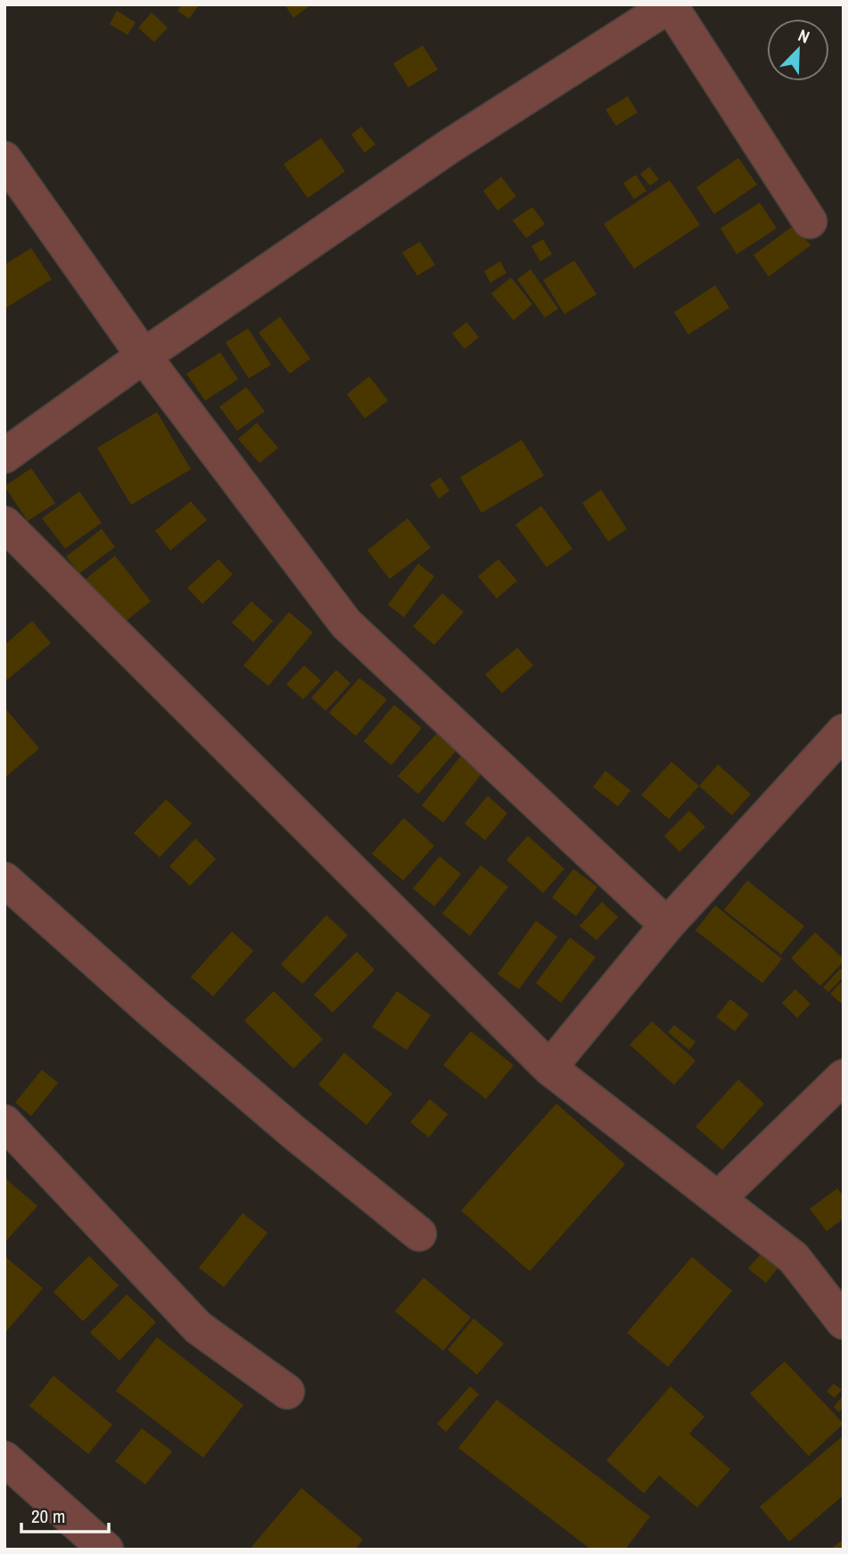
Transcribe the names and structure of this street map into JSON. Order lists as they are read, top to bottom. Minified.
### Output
{"scale_bar":"20 m","north":"top right"}
